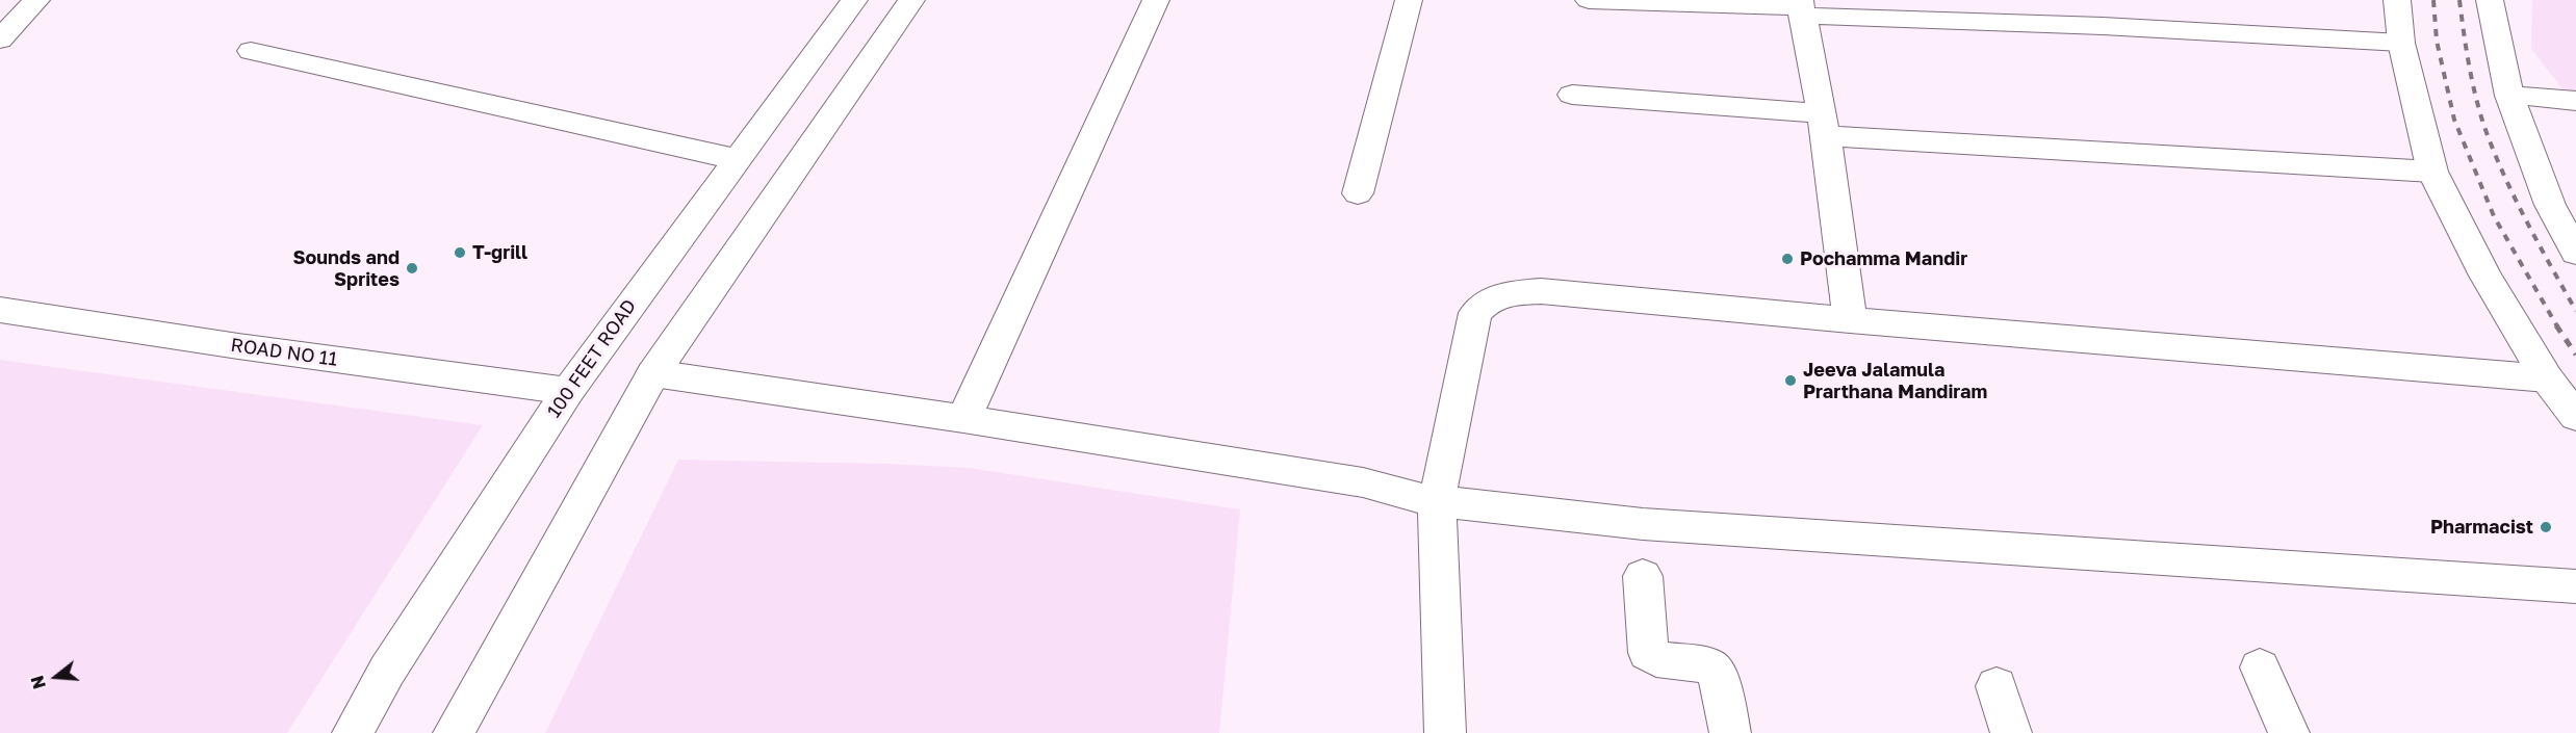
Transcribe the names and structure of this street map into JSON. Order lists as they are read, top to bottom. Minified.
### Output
{"streets":{"street":["ROAD NO 11","100 FEET ROAD"]},"crossings":[["ROAD NO 11","100 FEET ROAD"]],"places":["T-grill","Pochamma Mandir","Sounds and Sprites","Jeeva Jalamula Prarthana Mandiram","Pharmacist"],"north":"left"}
